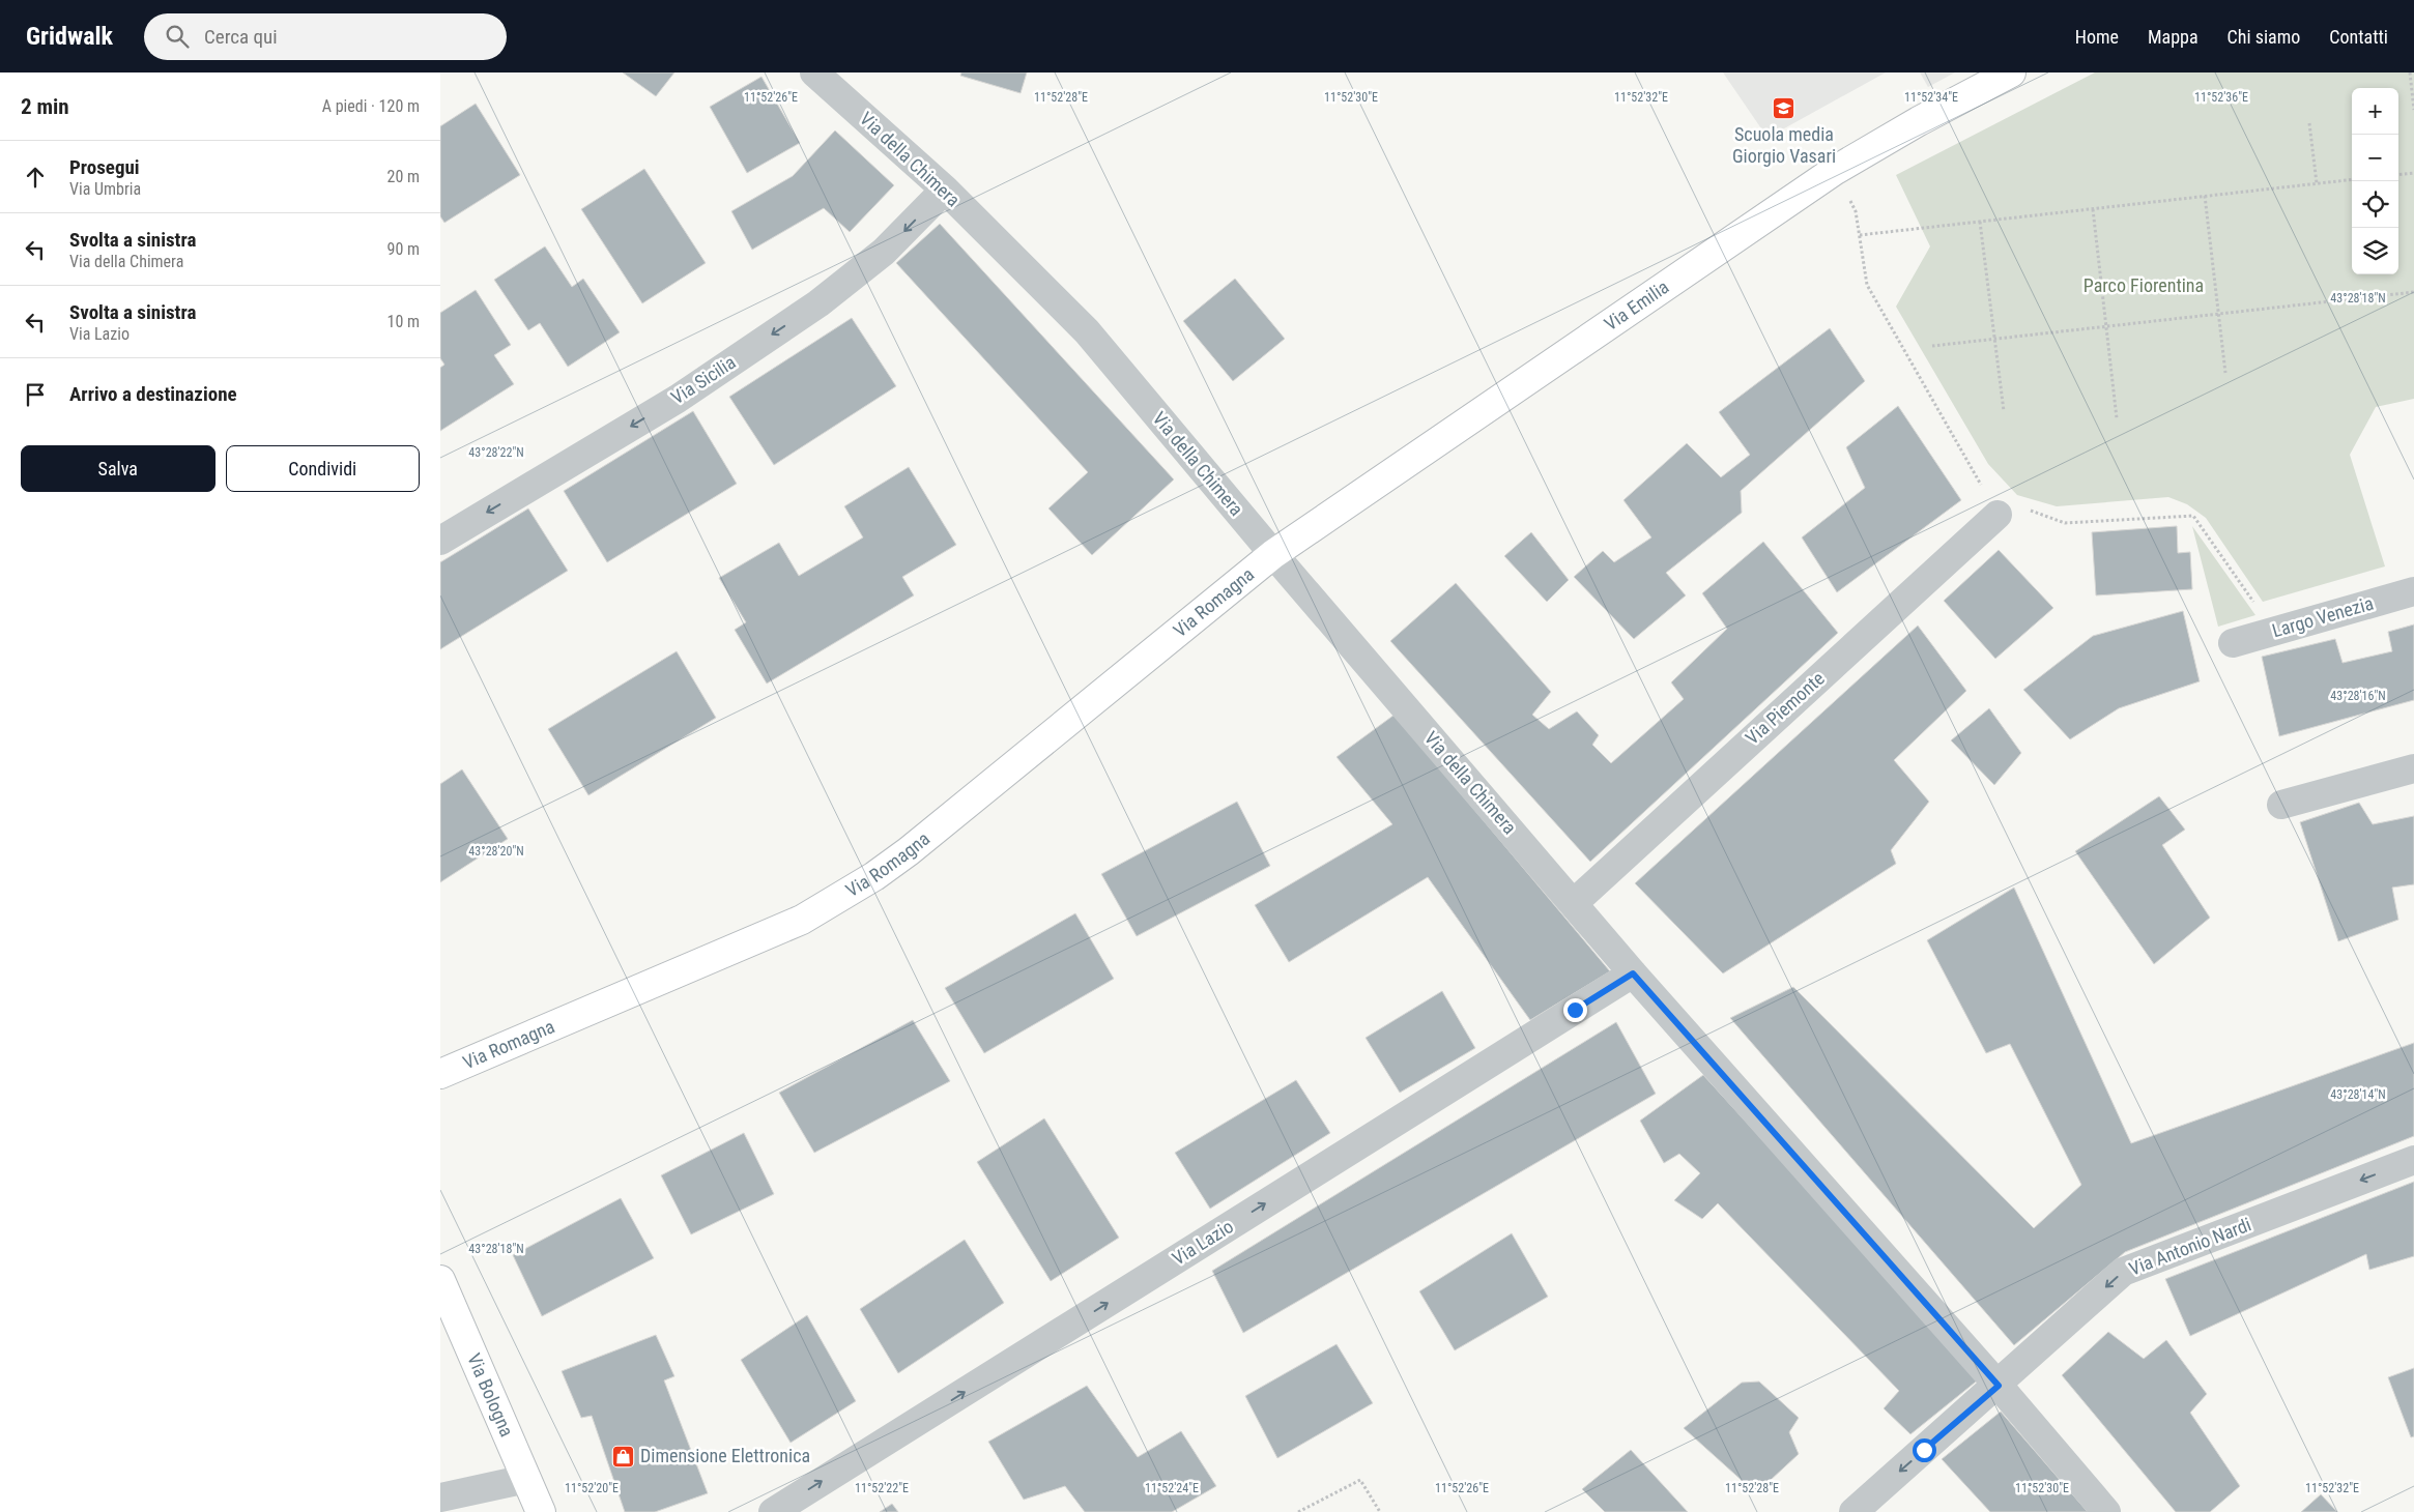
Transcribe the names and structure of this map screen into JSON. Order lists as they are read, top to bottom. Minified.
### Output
{"streets":{"main road":["Via Emilia","Via Romagna","Via Bologna"],"street":["Via della Chimera","Via Sicilia","Largo Venezia","Via Piemonte","Via Lazio","Via Antonio Nardi"]},"crossings":[["Via della Chimera","Via Emilia"],["Via della Chimera","Via Sicilia"],["Via della Chimera","Via Romagna"],["Via della Chimera","Via Piemonte"],["Via della Chimera","Via Lazio"],["Via della Chimera","Via Antonio Nardi"],["Via Emilia","Via Romagna"]],"one_way":["Via Sicilia","Via Lazio","Via Antonio Nardi"],"parks":["Parco Fiorentina"],"places":{"school or university":["Scuola media Giorgio Vasari"],"shop":["Dimensione Elettronica"]},"page":{"header":"Gridwalk","search":"Cerca qui","nav":["Home","Mappa","Chi siamo","Contatti"],"heading":["2 min","A piedi · 120 m"],"map_buttons":["+","−"],"list":[["Prosegui","Via Umbria","20 m"],["Svolta a sinistra","Via della Chimera","90 m"],["Svolta a sinistra","Via Lazio","10 m"],"Arrivo a destinazione"],"buttons":["Salva","Condividi"]},"coordinates":["11°52'26\"E","11°52'28\"E","11°52'30\"E","11°52'32\"E","11°52'34\"E","11°52'36\"E","43°28'18\"N","43°28'22\"N","43°28'16\"N","43°28'20\"N","43°28'14\"N","11°52'20\"E","11°52'22\"E","11°52'24\"E"]}
